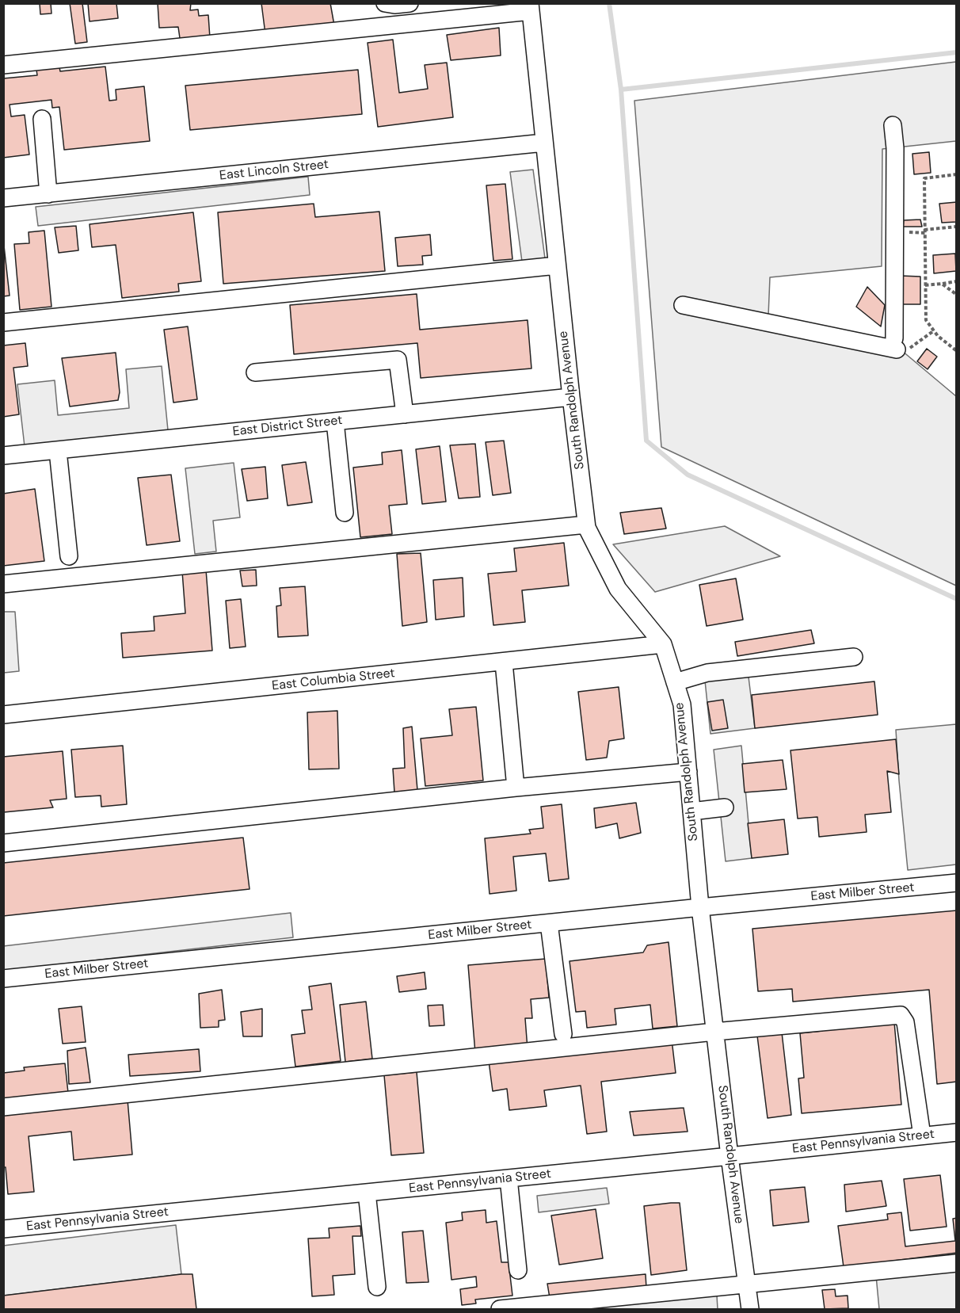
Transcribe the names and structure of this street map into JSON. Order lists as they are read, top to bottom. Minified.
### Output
{"streets":{"street":["East Lincoln Street","South Randolph Avenue","East District Street","East Columbia Street","East Milber Street","East Pennsylvania Street"]},"crossings":[["East Lincoln Street","South Randolph Avenue"],["South Randolph Avenue","East District Street"],["South Randolph Avenue","East Columbia Street"],["South Randolph Avenue","East Milber Street"],["South Randolph Avenue","East Pennsylvania Street"]]}
